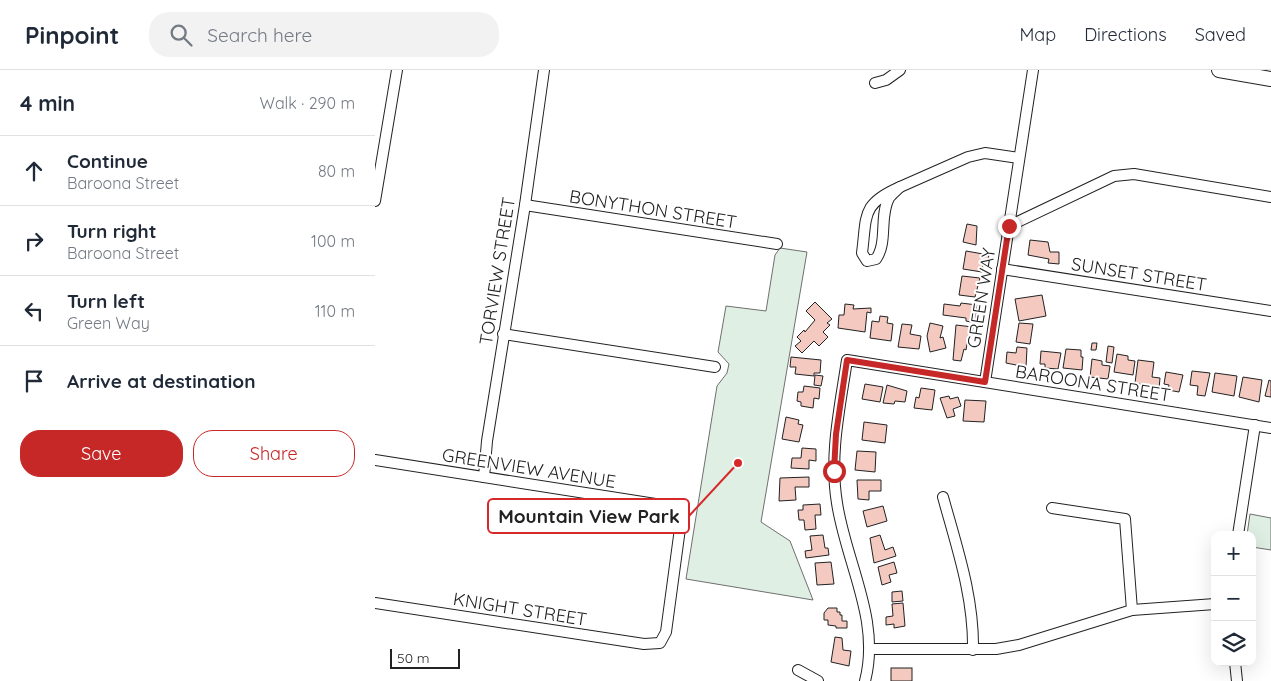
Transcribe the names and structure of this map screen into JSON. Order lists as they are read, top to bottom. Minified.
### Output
{"streets":{"street":["BONYTHON STREET","TORVIEW STREET","SUNSET STREET","GREEN WAY","BAROONA STREET","GREENVIEW AVENUE","KNIGHT STREET"]},"crossings":[["BONYTHON STREET","TORVIEW STREET"],["TORVIEW STREET","GREENVIEW AVENUE"],["SUNSET STREET","GREEN WAY"],["GREEN WAY","BAROONA STREET"],["GREENVIEW AVENUE","KNIGHT STREET"]],"places":["Mountain View Park"],"scale_bar":"50 m","page":{"header":"Pinpoint","search":"Search here","nav":["Map","Directions","Saved"],"heading":["4 min","Walk · 290 m"],"list":[["Continue","Baroona Street","80 m"],["Turn right","Baroona Street","100 m"],["Turn left","Green Way","110 m"],"Arrive at destination"],"buttons":["Save","Share"],"map_buttons":["+","−"],"scale":"50 m"}}
